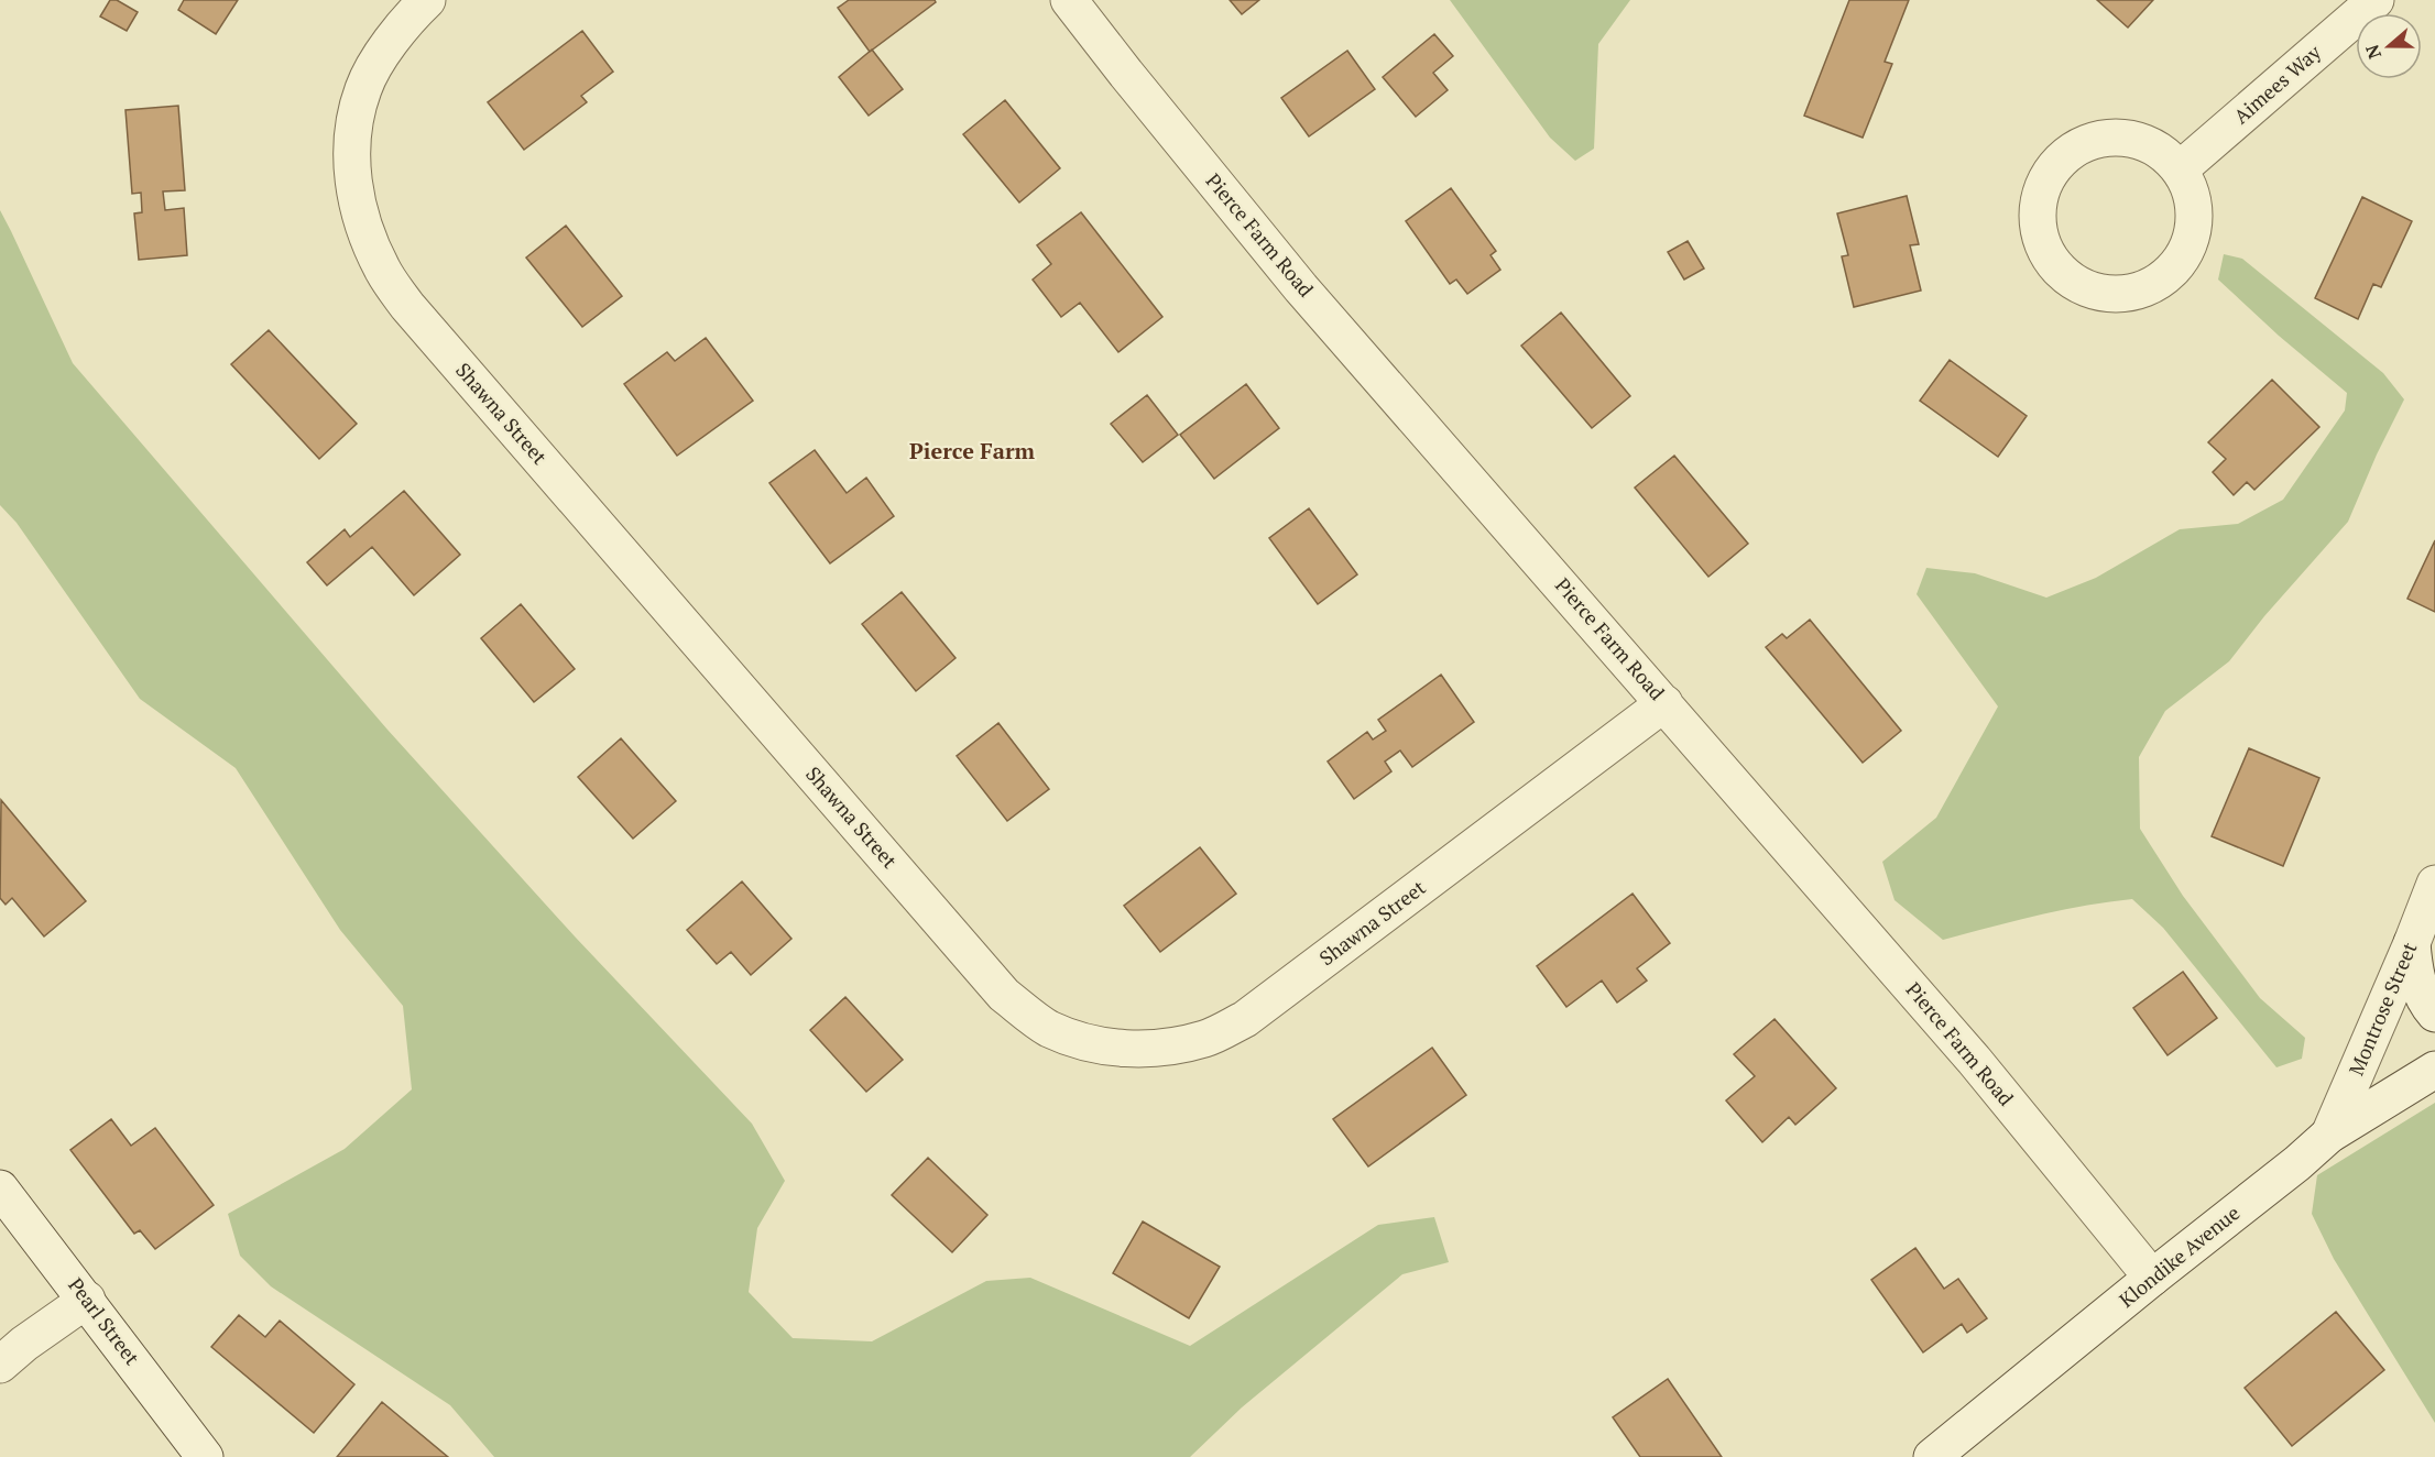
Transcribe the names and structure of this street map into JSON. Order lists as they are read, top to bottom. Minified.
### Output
{"streets":{"street":["Aimees Way","Pierce Farm Road","Shawna Street","Montrose Street","Klondike Avenue","Pearl Street"]},"crossings":[["Pierce Farm Road","Shawna Street"],["Pierce Farm Road","Klondike Avenue"],["Montrose Street","Klondike Avenue"]],"districts":["Pierce Farm"],"north":"left"}
